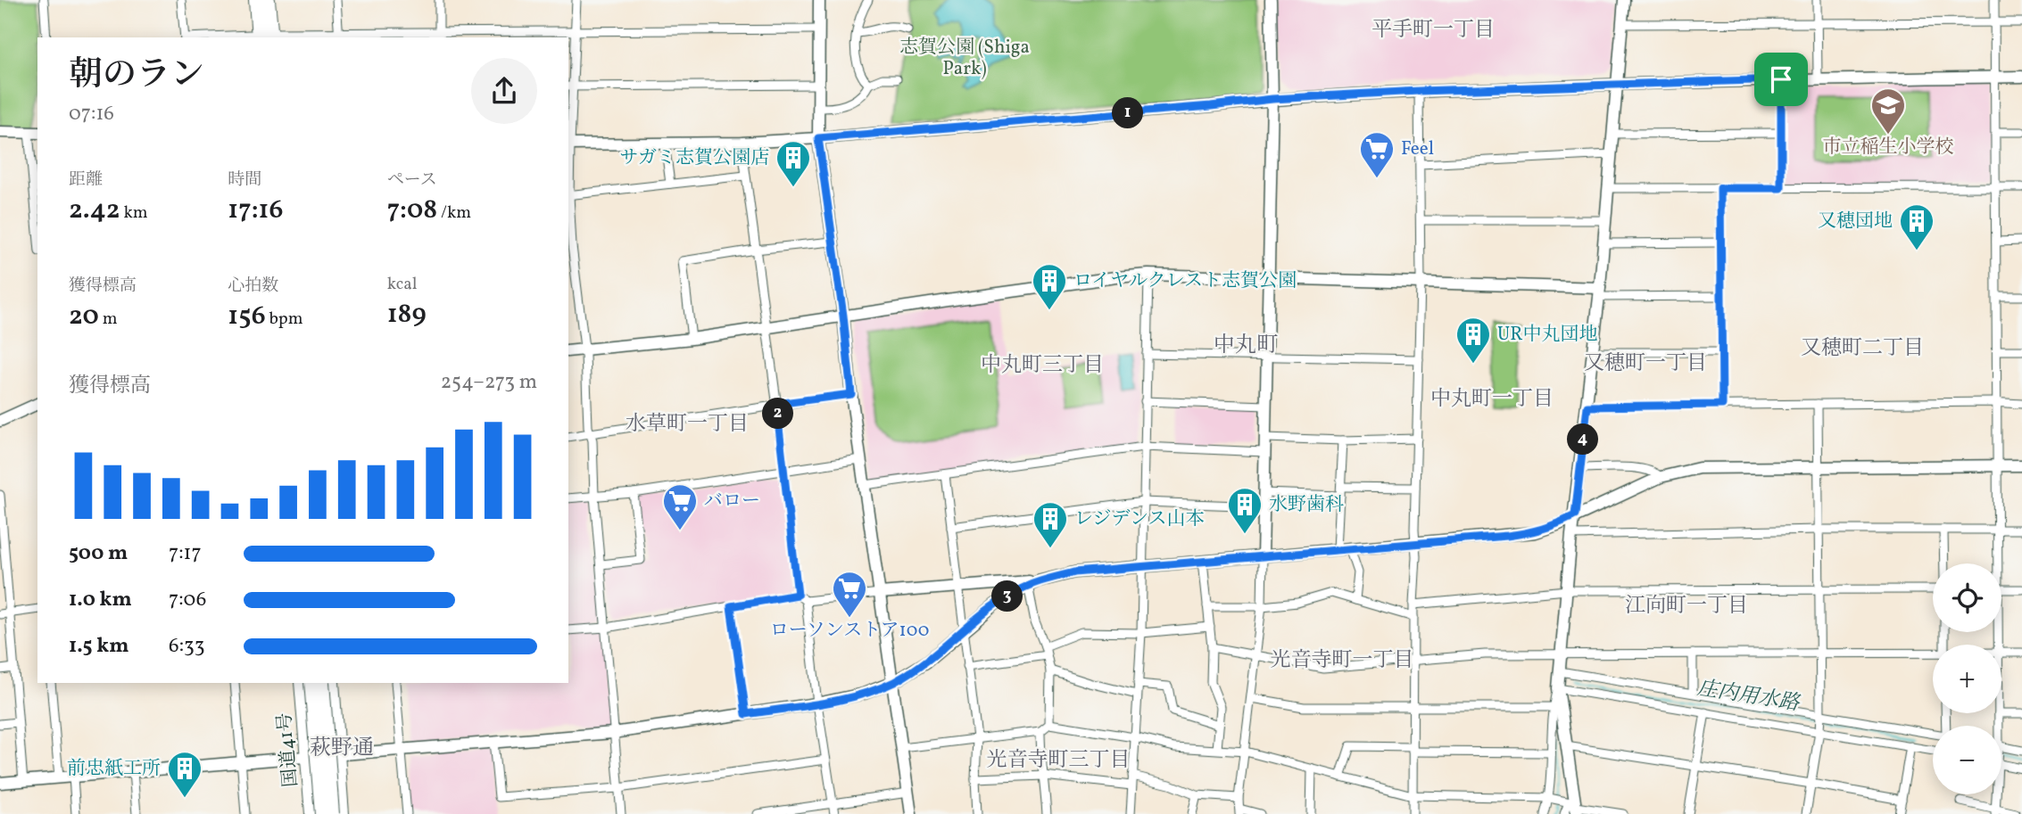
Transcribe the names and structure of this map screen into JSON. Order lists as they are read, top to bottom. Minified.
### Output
{"streets":{"highway":["国道41号"]},"districts":["平手町一丁目","中丸町","又穂町二丁目","又穂町一丁目","中丸町三丁目","中丸町一丁目","水草町一丁目","江向町一丁目","光音寺町一丁目","萩野通","光音寺町三丁目"],"water":["庄内用水路"],"parks":["志賀公園 (Shiga Park)"],"places":{"school or university":["市立稲生小学校"],"supermarket":["Feel","バロー","ローソンストア100"],"building":["サガミ志賀公園店","又穂団地","ロイヤルクレスト志賀公園","UR中丸団地","水野歯科","レジデンス山本","前忠紙工所"]},"page":{"heading":["朝のラン","07:16"],"pins":["1","2","4","3"],"stats":[["距離","2.42 km"],["時間","17:16"],["ペース","7:08 /km"],["獲得標高","20 m"],["心拍数","156 bpm"],["kcal","189"]],"chart":["獲得標高","254–273 m"],"list":[{"name":"500 m","note":"7:17"},{"name":"1.0 km","note":"7:06"},{"name":"1.5 km","note":"6:33"}],"map_buttons":["+","−"]}}
